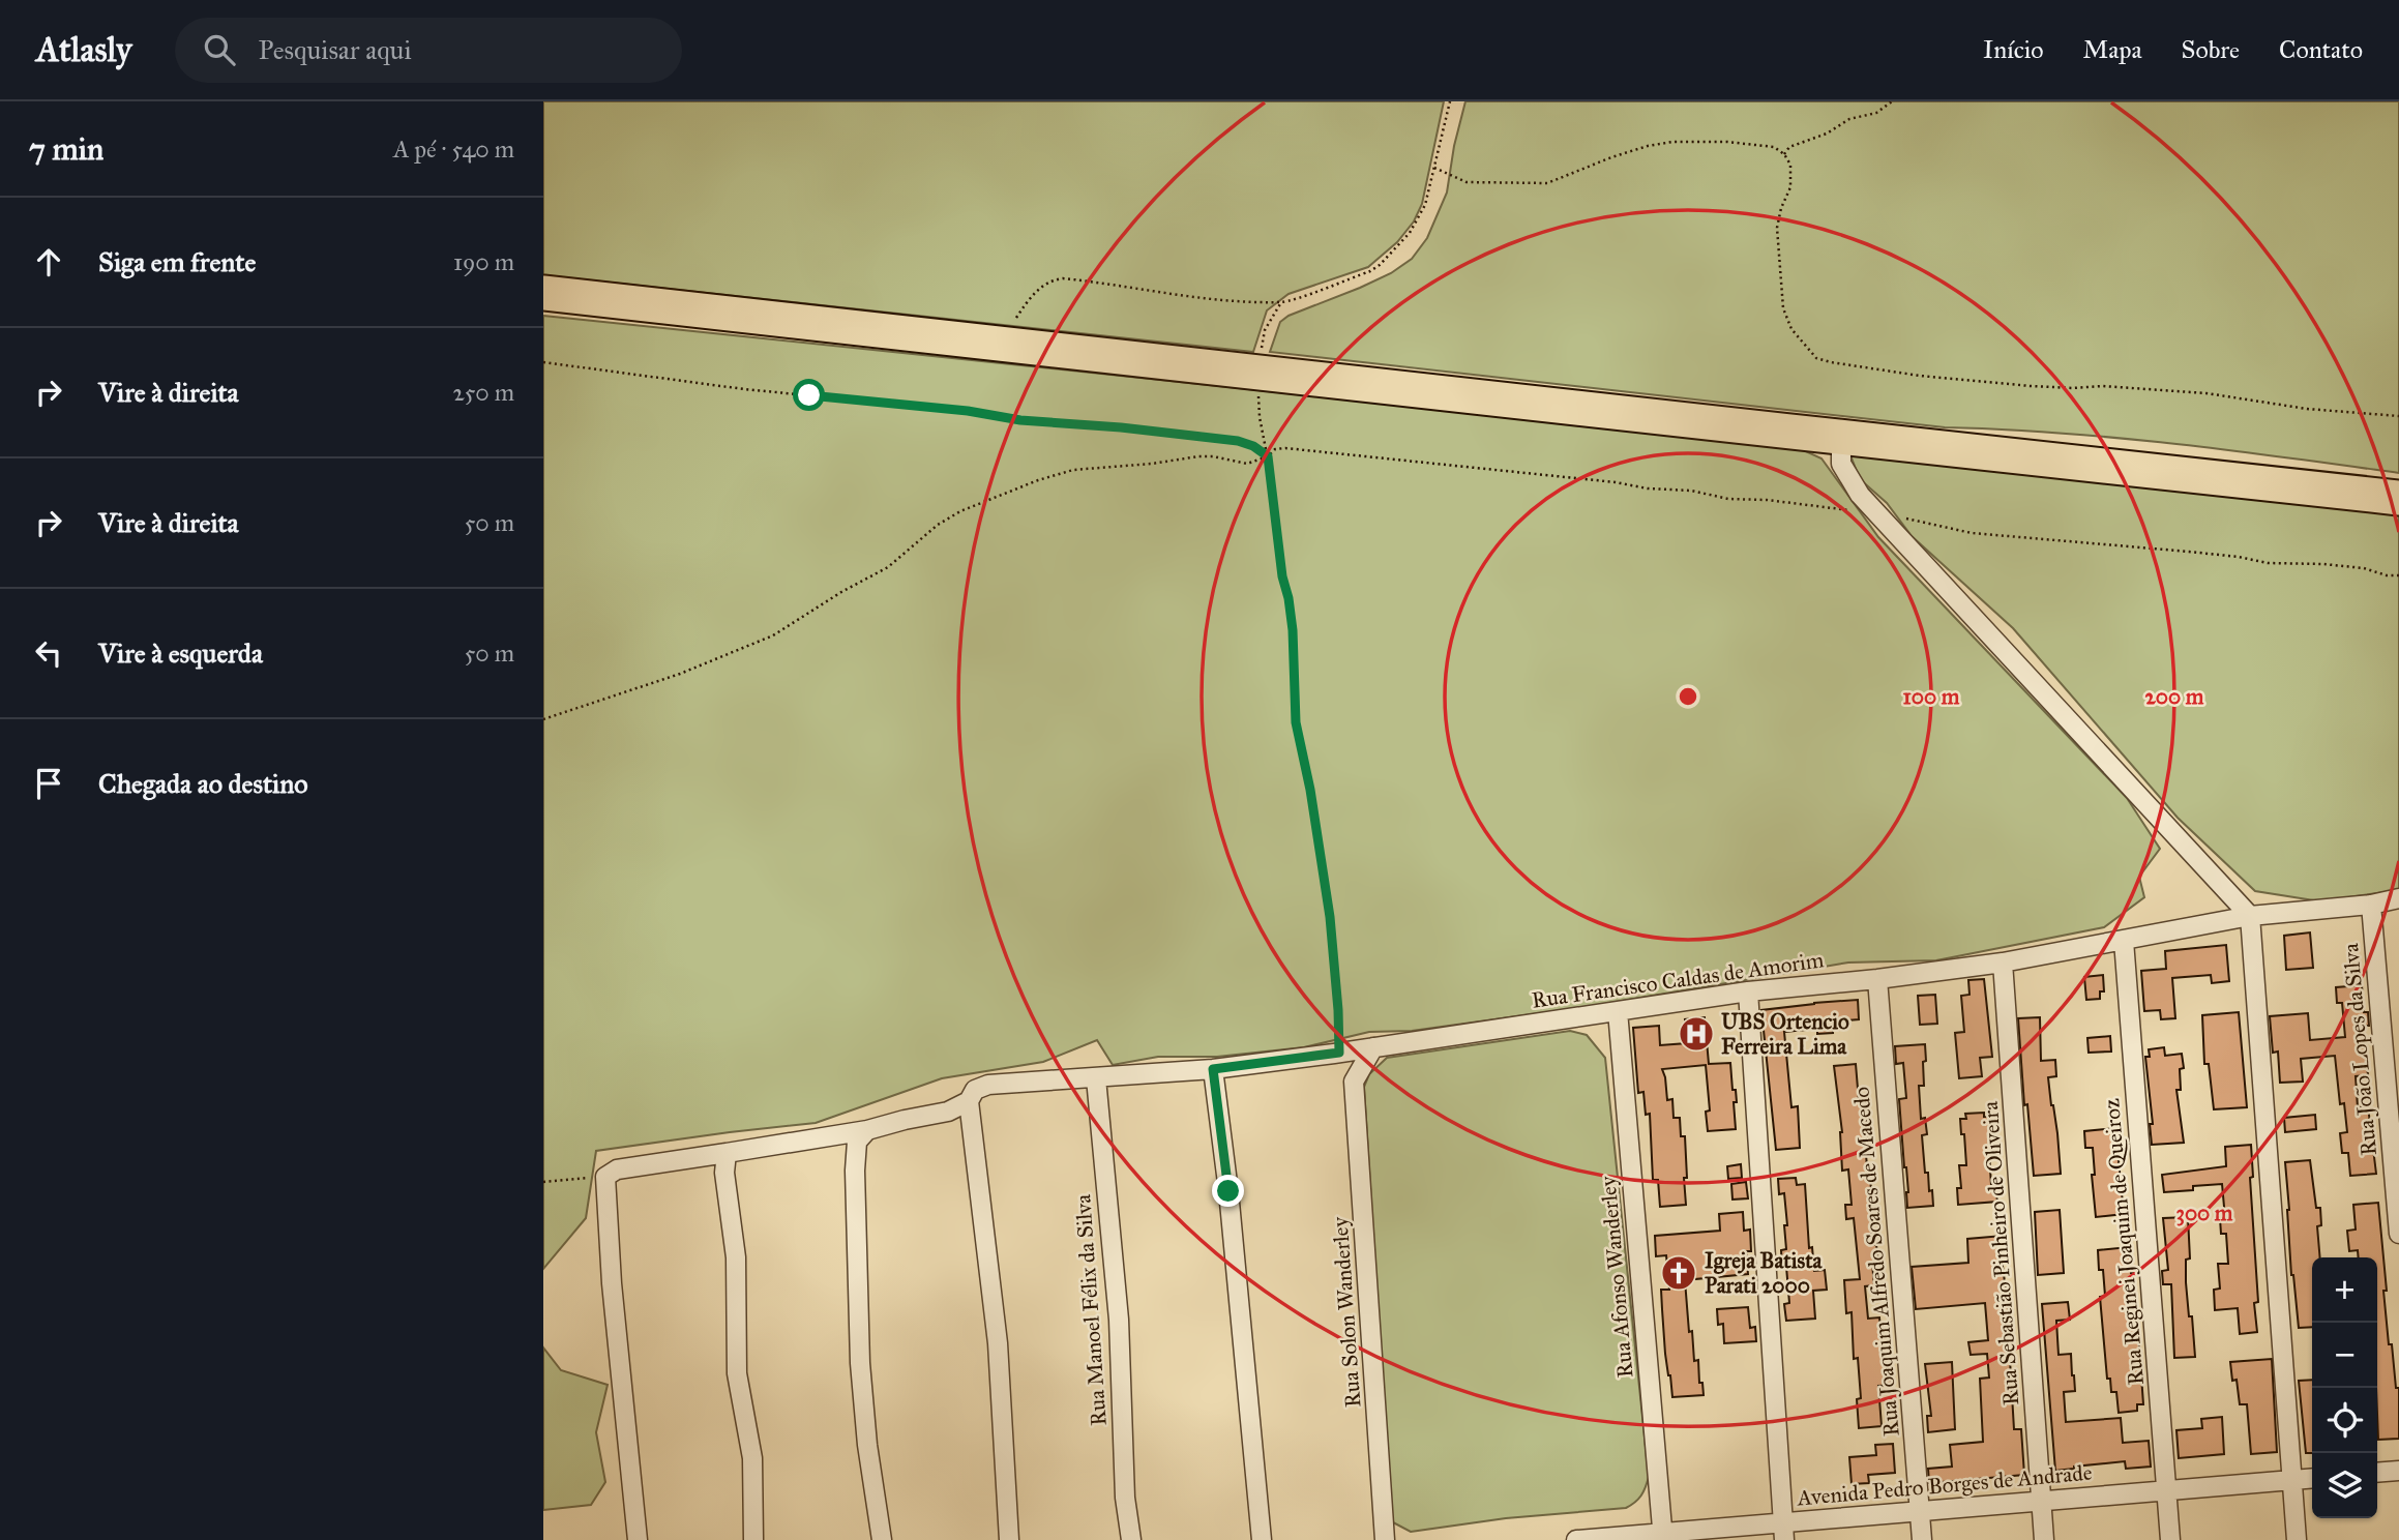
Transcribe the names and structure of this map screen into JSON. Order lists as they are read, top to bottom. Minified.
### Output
{"streets":{"street":["Rua Francisco Caldas de Amorim","Rua João Lopes da Silva","Rua Reginei Joaquim de Queiroz","Rua Sebastião Pinheiro de Oliveira","Rua Joaquim Alfredo Soares de Macedo","Rua Afonso Wanderley","Rua Manoel Félix da Silva","Rua Solon Wanderley","Avenida Pedro Borges de Andrade"]},"crossings":[["Rua Francisco Caldas de Amorim","Rua João Lopes da Silva"],["Rua Francisco Caldas de Amorim","Rua Reginei Joaquim de Queiroz"],["Rua Francisco Caldas de Amorim","Rua Sebastião Pinheiro de Oliveira"],["Rua Francisco Caldas de Amorim","Rua Joaquim Alfredo Soares de Macedo"],["Rua Francisco Caldas de Amorim","Rua Afonso Wanderley"],["Rua Francisco Caldas de Amorim","Rua Manoel Félix da Silva"],["Rua Reginei Joaquim de Queiroz","Avenida Pedro Borges de Andrade"],["Rua Sebastião Pinheiro de Oliveira","Avenida Pedro Borges de Andrade"],["Rua Joaquim Alfredo Soares de Macedo","Avenida Pedro Borges de Andrade"],["Rua Afonso Wanderley","Avenida Pedro Borges de Andrade"]],"places":{"hospital":["UBS Ortencio Ferreira Lima"],"church":["Igreja Batista Parati 2000"]},"page":{"header":"Atlasly","search":"Pesquisar aqui","nav":["Início","Mapa","Sobre","Contato"],"heading":["7 min","A pé · 540 m"],"list":[["Siga em frente","190 m"],["Vire à direita","250 m"],["Vire à direita","50 m"],["Vire à esquerda","50 m"],"Chegada ao destino"],"map_buttons":["+","−"]},"rings":["100 m","200 m","300 m"]}
